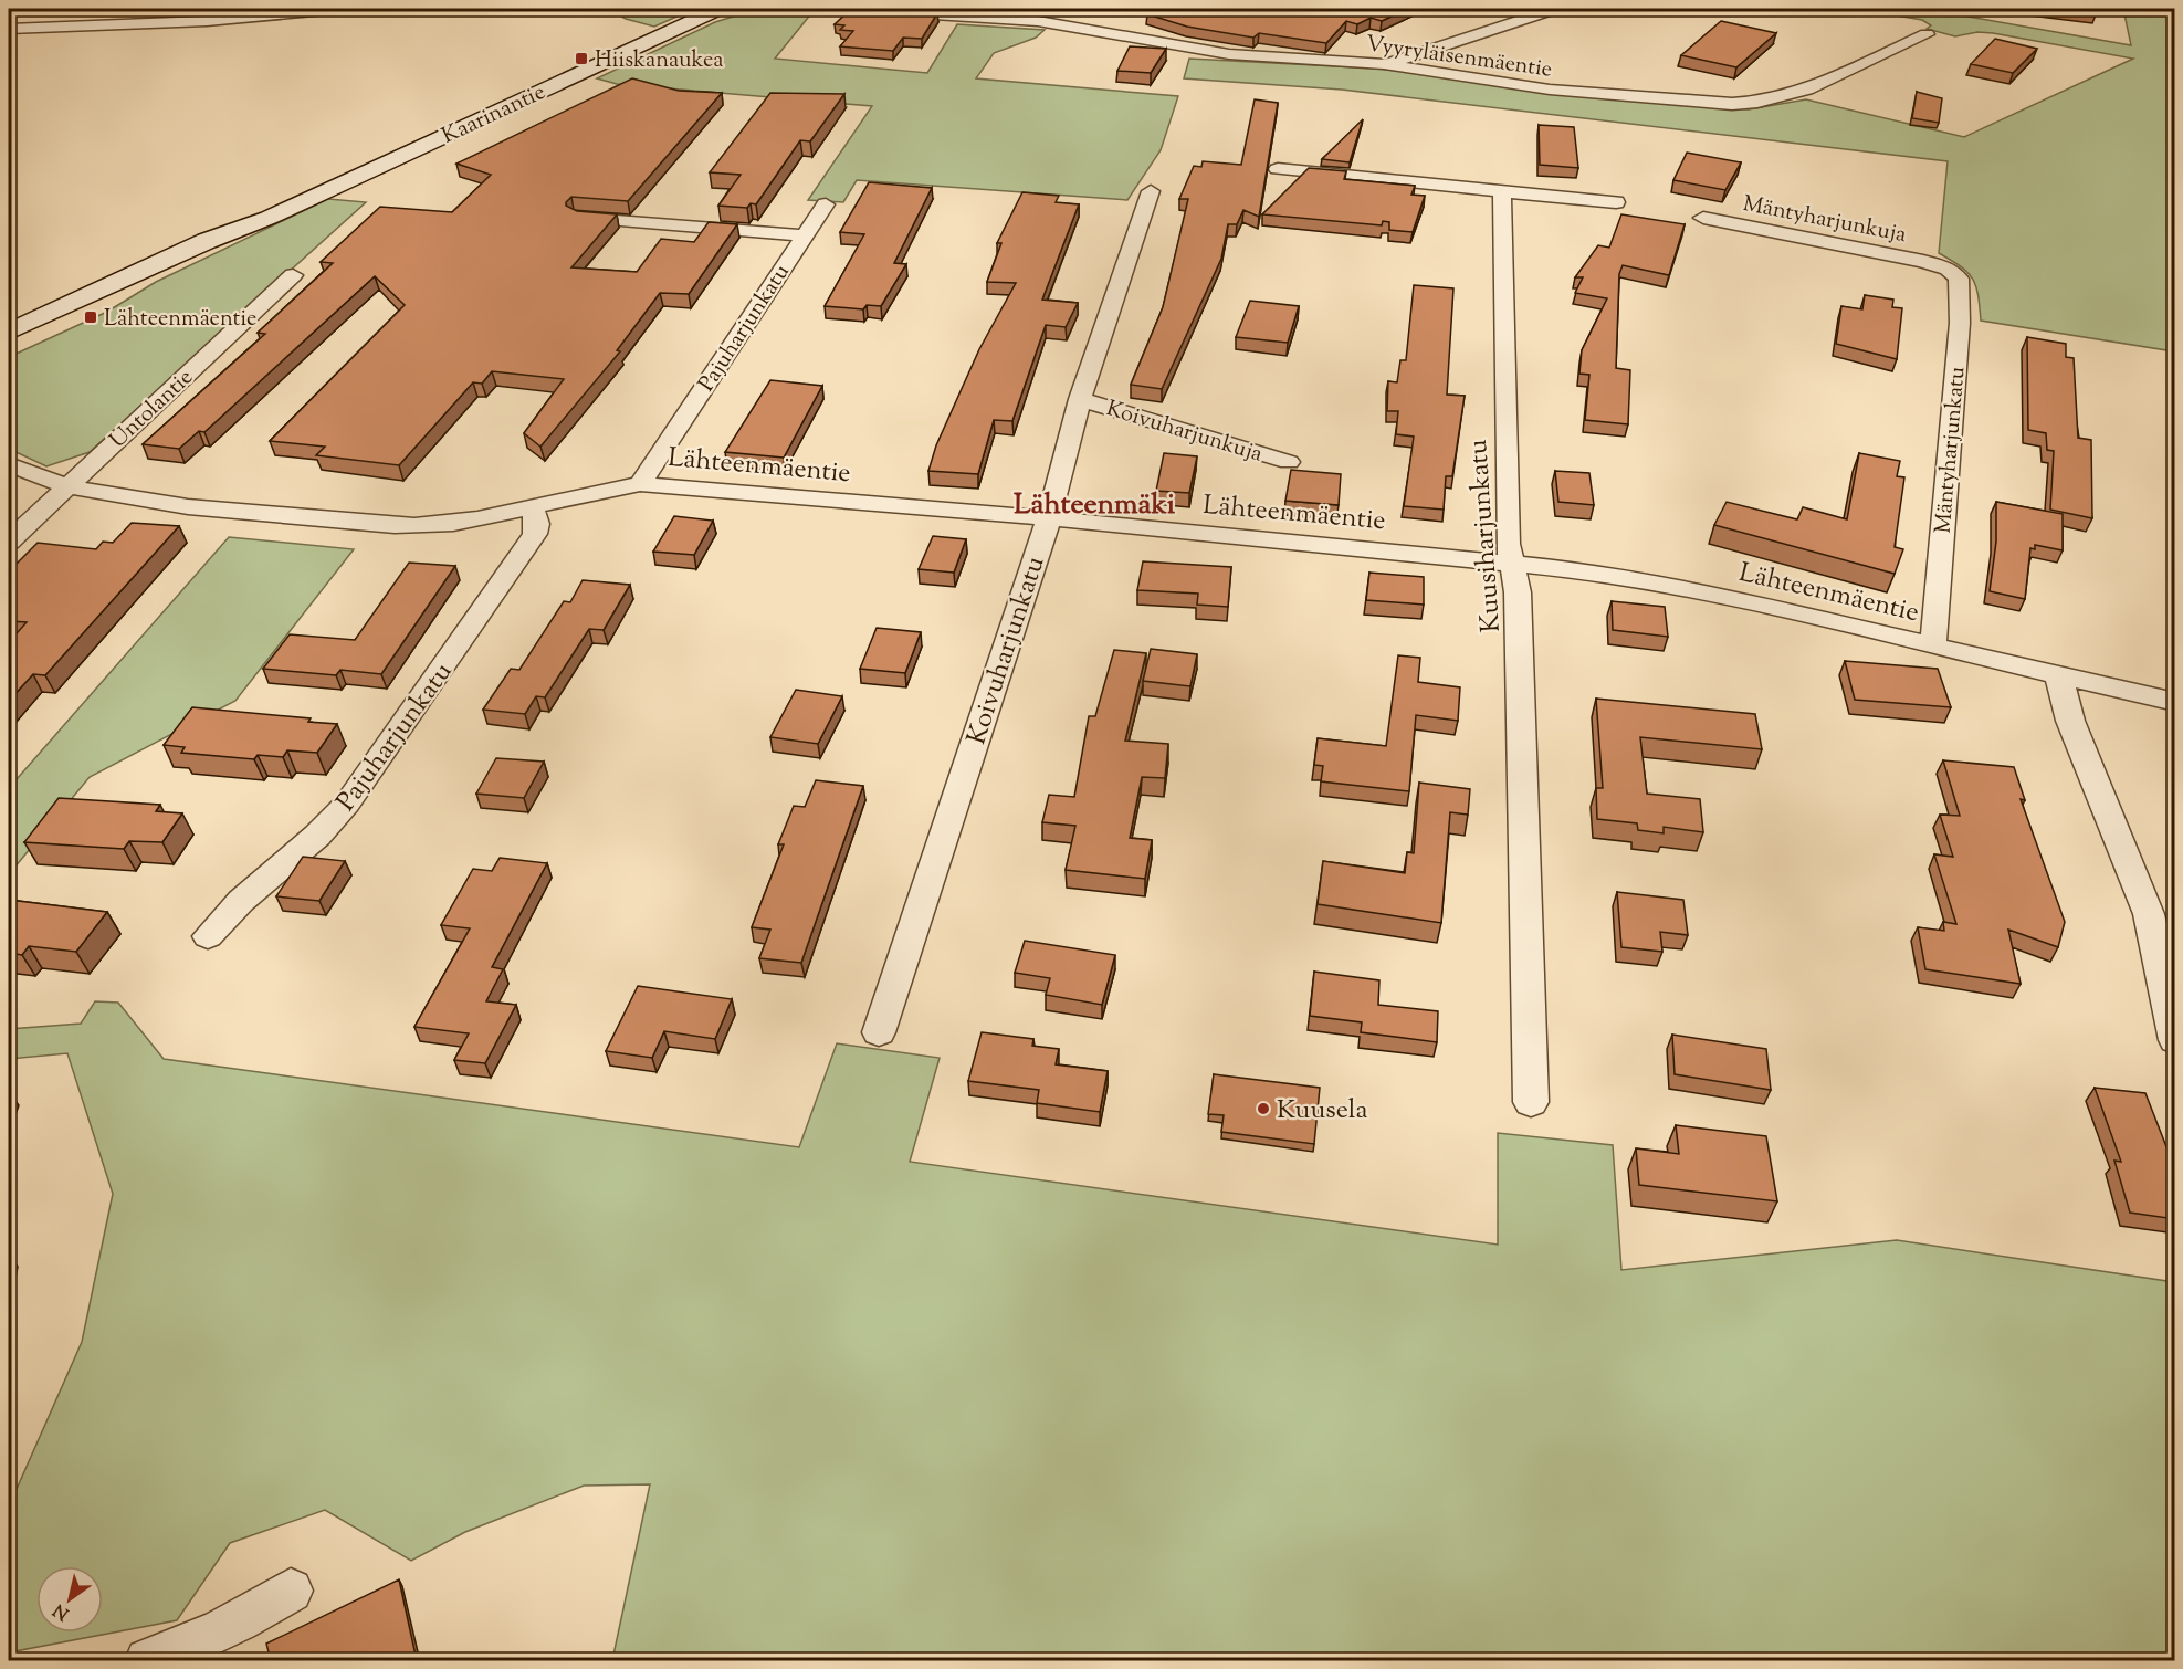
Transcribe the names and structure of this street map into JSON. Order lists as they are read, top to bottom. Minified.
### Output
{"streets":{"main road":["Kaarinantie"],"street":["Vyyryläisenmäentie","Mäntyharjunkuja","Pajuharjunkatu","Untolantie","Koivuharjunkuja","Mäntyharjunkatu","Lähteenmäentie","Kuusiharjunkatu","Koivuharjunkatu"]},"crossings":[["Mäntyharjunkuja","Mäntyharjunkatu"],["Pajuharjunkatu","Lähteenmäentie"],["Untolantie","Lähteenmäentie"],["Koivuharjunkuja","Koivuharjunkatu"],["Mäntyharjunkatu","Lähteenmäentie"],["Lähteenmäentie","Kuusiharjunkatu"],["Lähteenmäentie","Koivuharjunkatu"]],"districts":["Lähteenmäki"],"places":{"transit":["Hiiskanaukea","Lähteenmäentie"],"other":["Kuusela"]},"north":"bottom left"}
